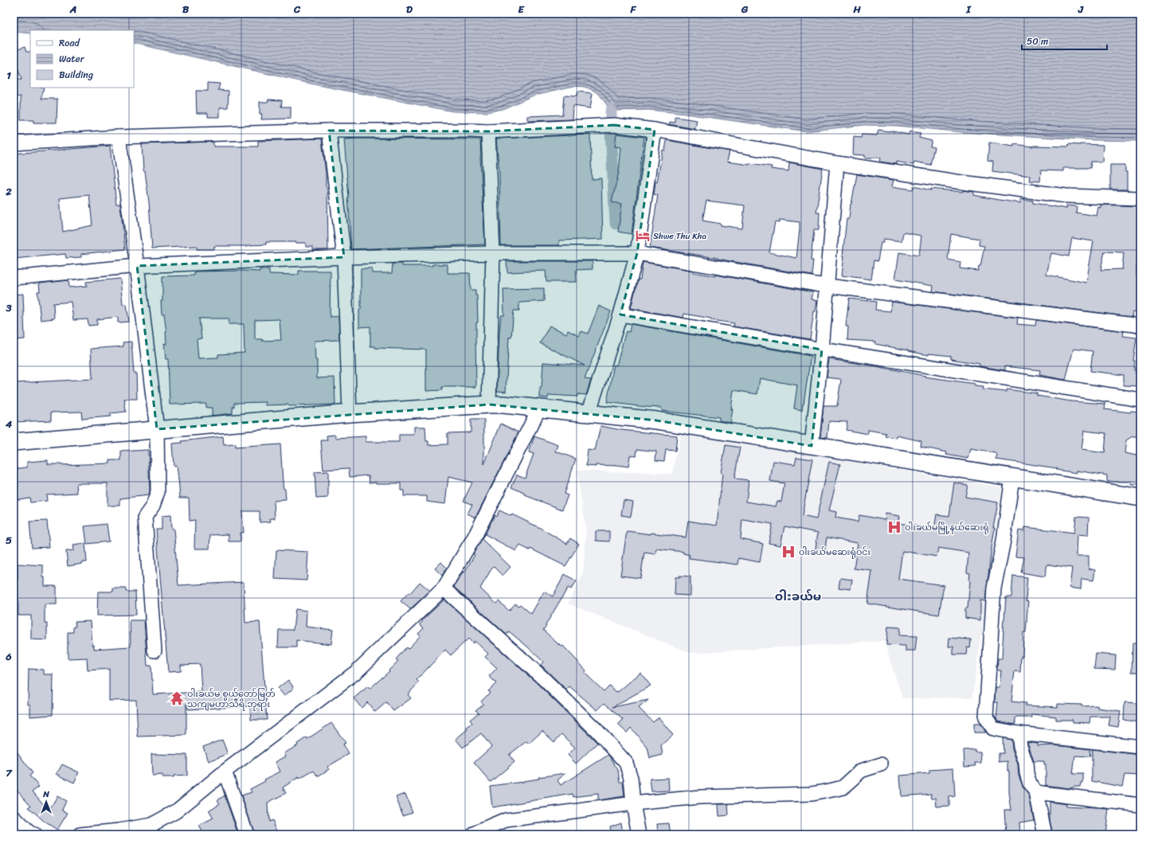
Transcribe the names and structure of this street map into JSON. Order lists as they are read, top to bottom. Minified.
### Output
{"districts":["ဝါးခယ်မ"],"places":{"hotel":["Shwe Thu Kha"],"hospital":["ဝါးခယ်မမြို့နယ်ဆေးရုံ","ဝါးခယ်မဆေးရုံဝင်း"],"temple":["ဝါးခယ်မ စွယ်တော်မြတ် သကျမဟာသီရိ ဘုရား"]},"legend":["Road","Water","Building"],"scale_bar":"50 m","north":"top","grid":{"columns":["A","B","C","D","E","F","G","H","I","J"],"rows":["1","2","3","4","5","6","7"]}}
